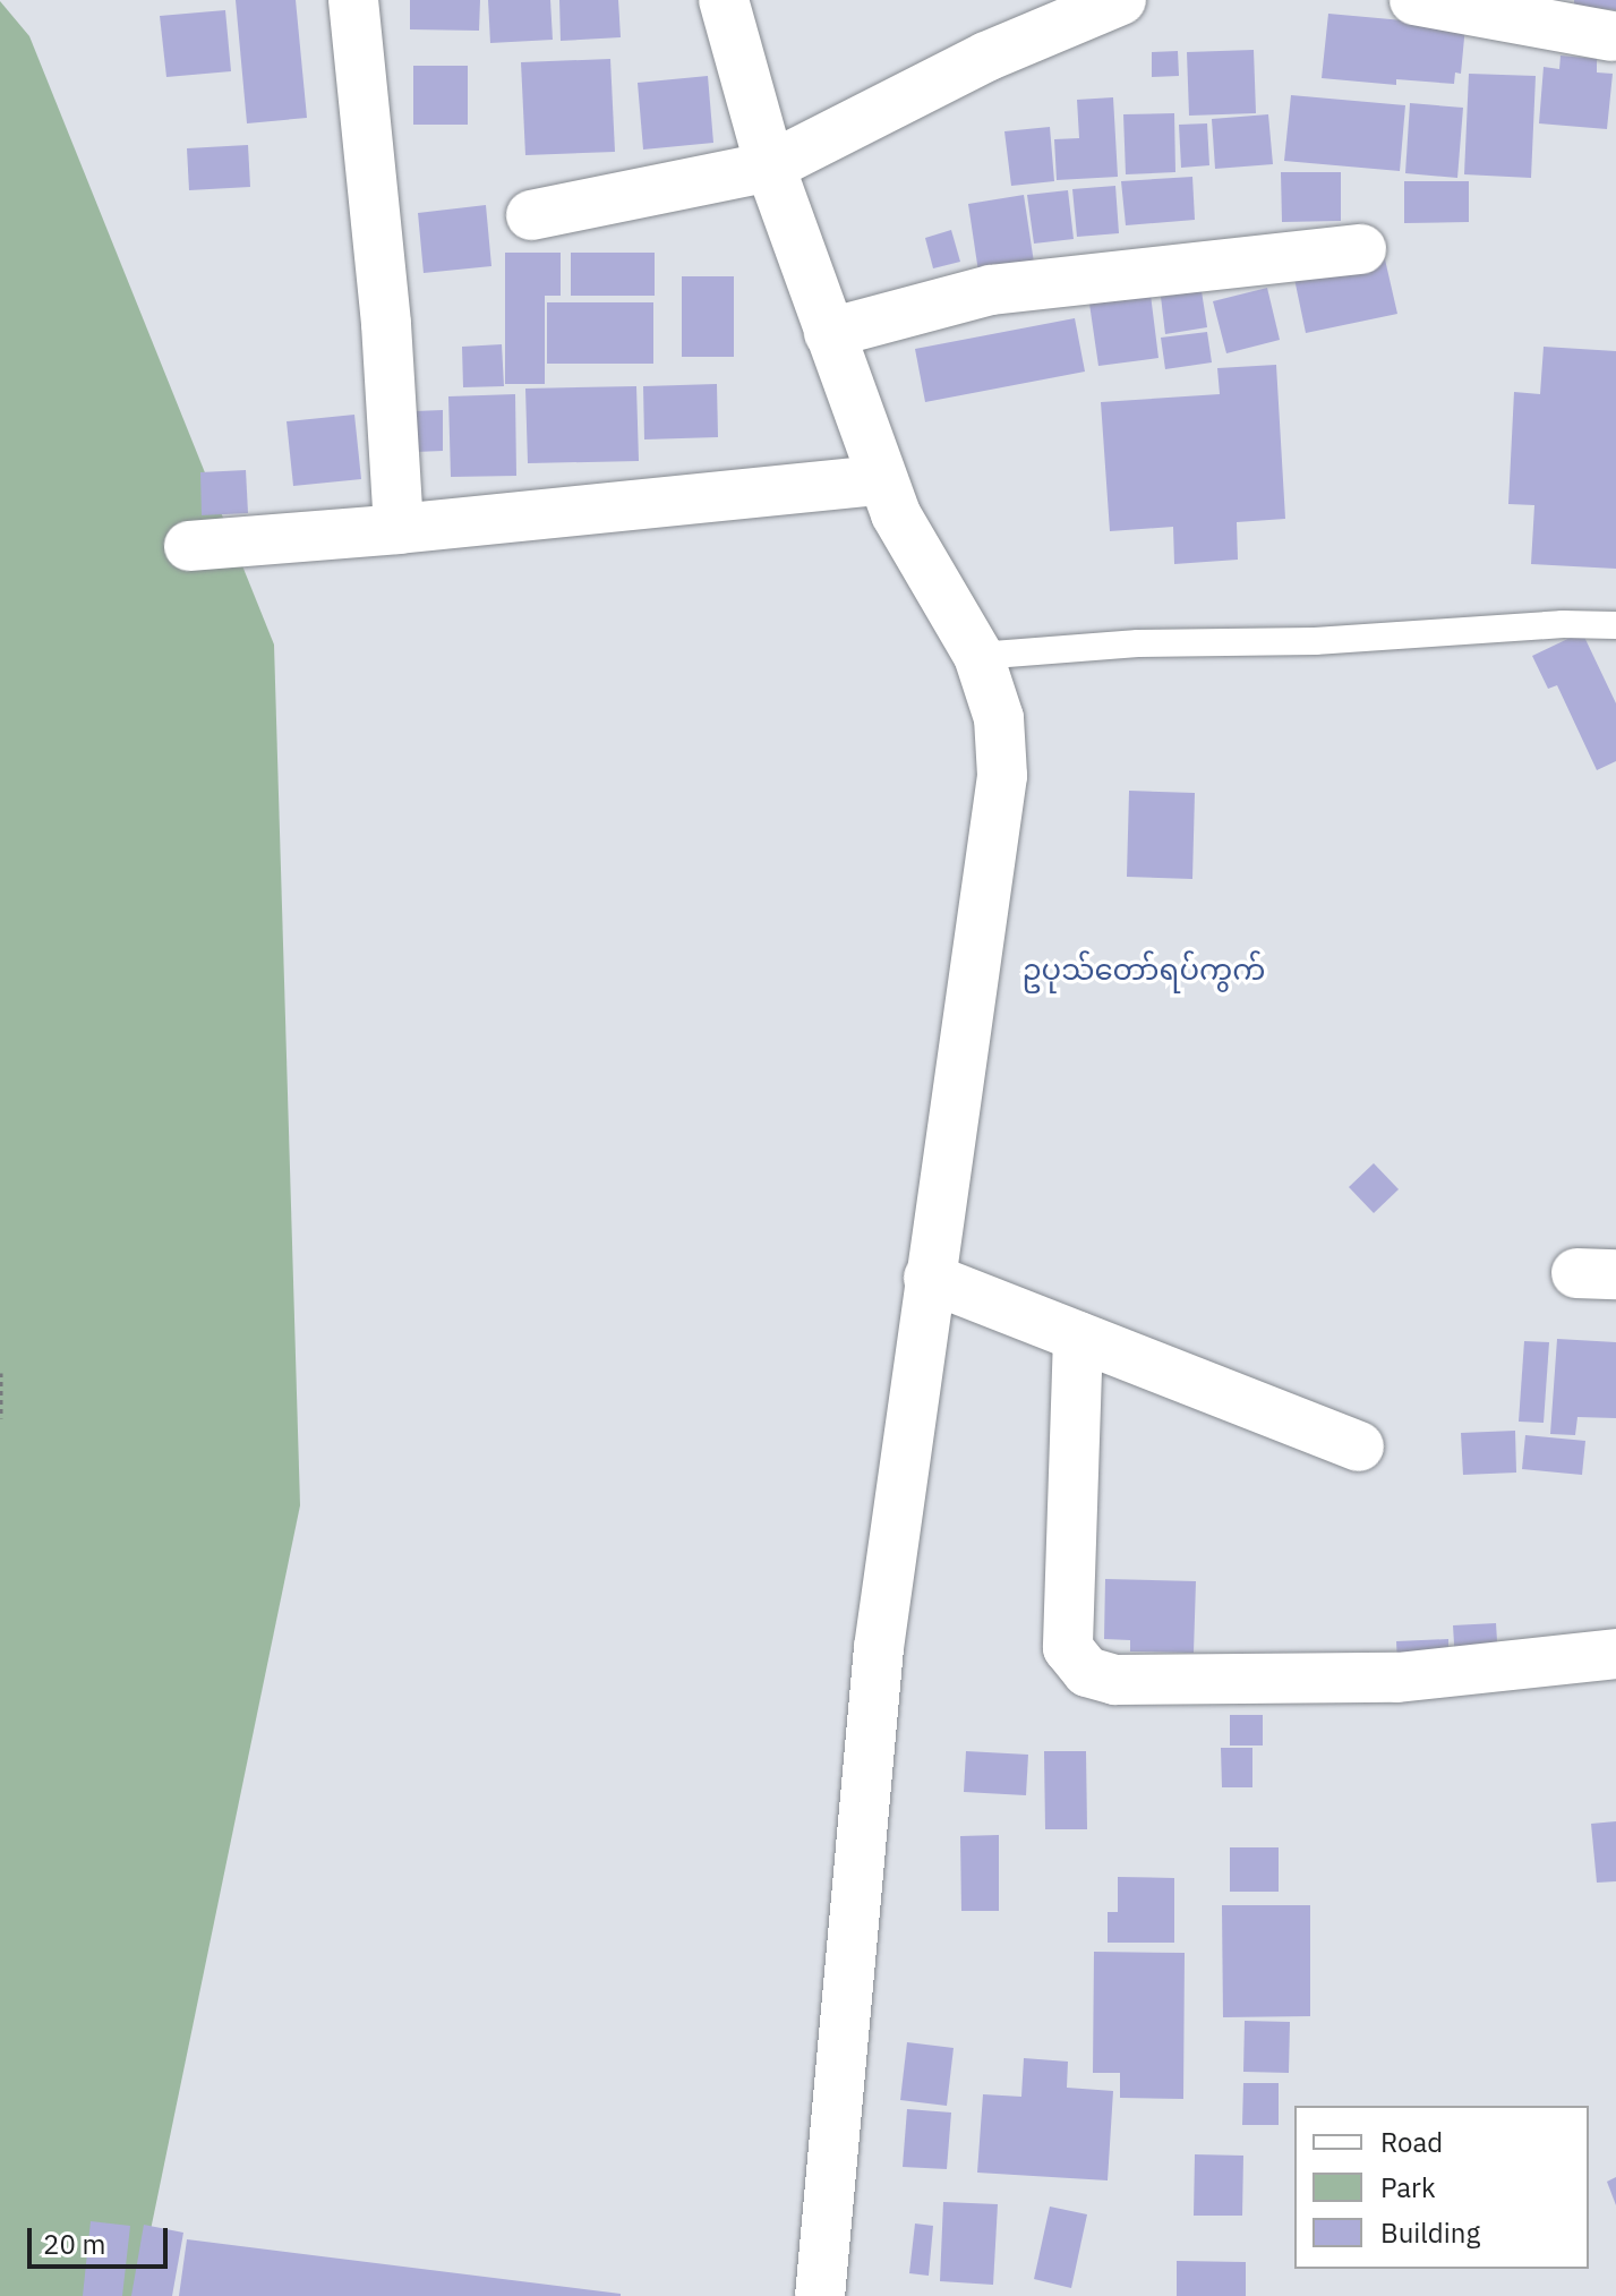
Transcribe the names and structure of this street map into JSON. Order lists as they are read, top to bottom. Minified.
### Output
{"districts":["ဥပုသ်တော်ရပ်ကွက်"],"legend":["Road","Park","Building"],"scale_bar":"20 m"}
